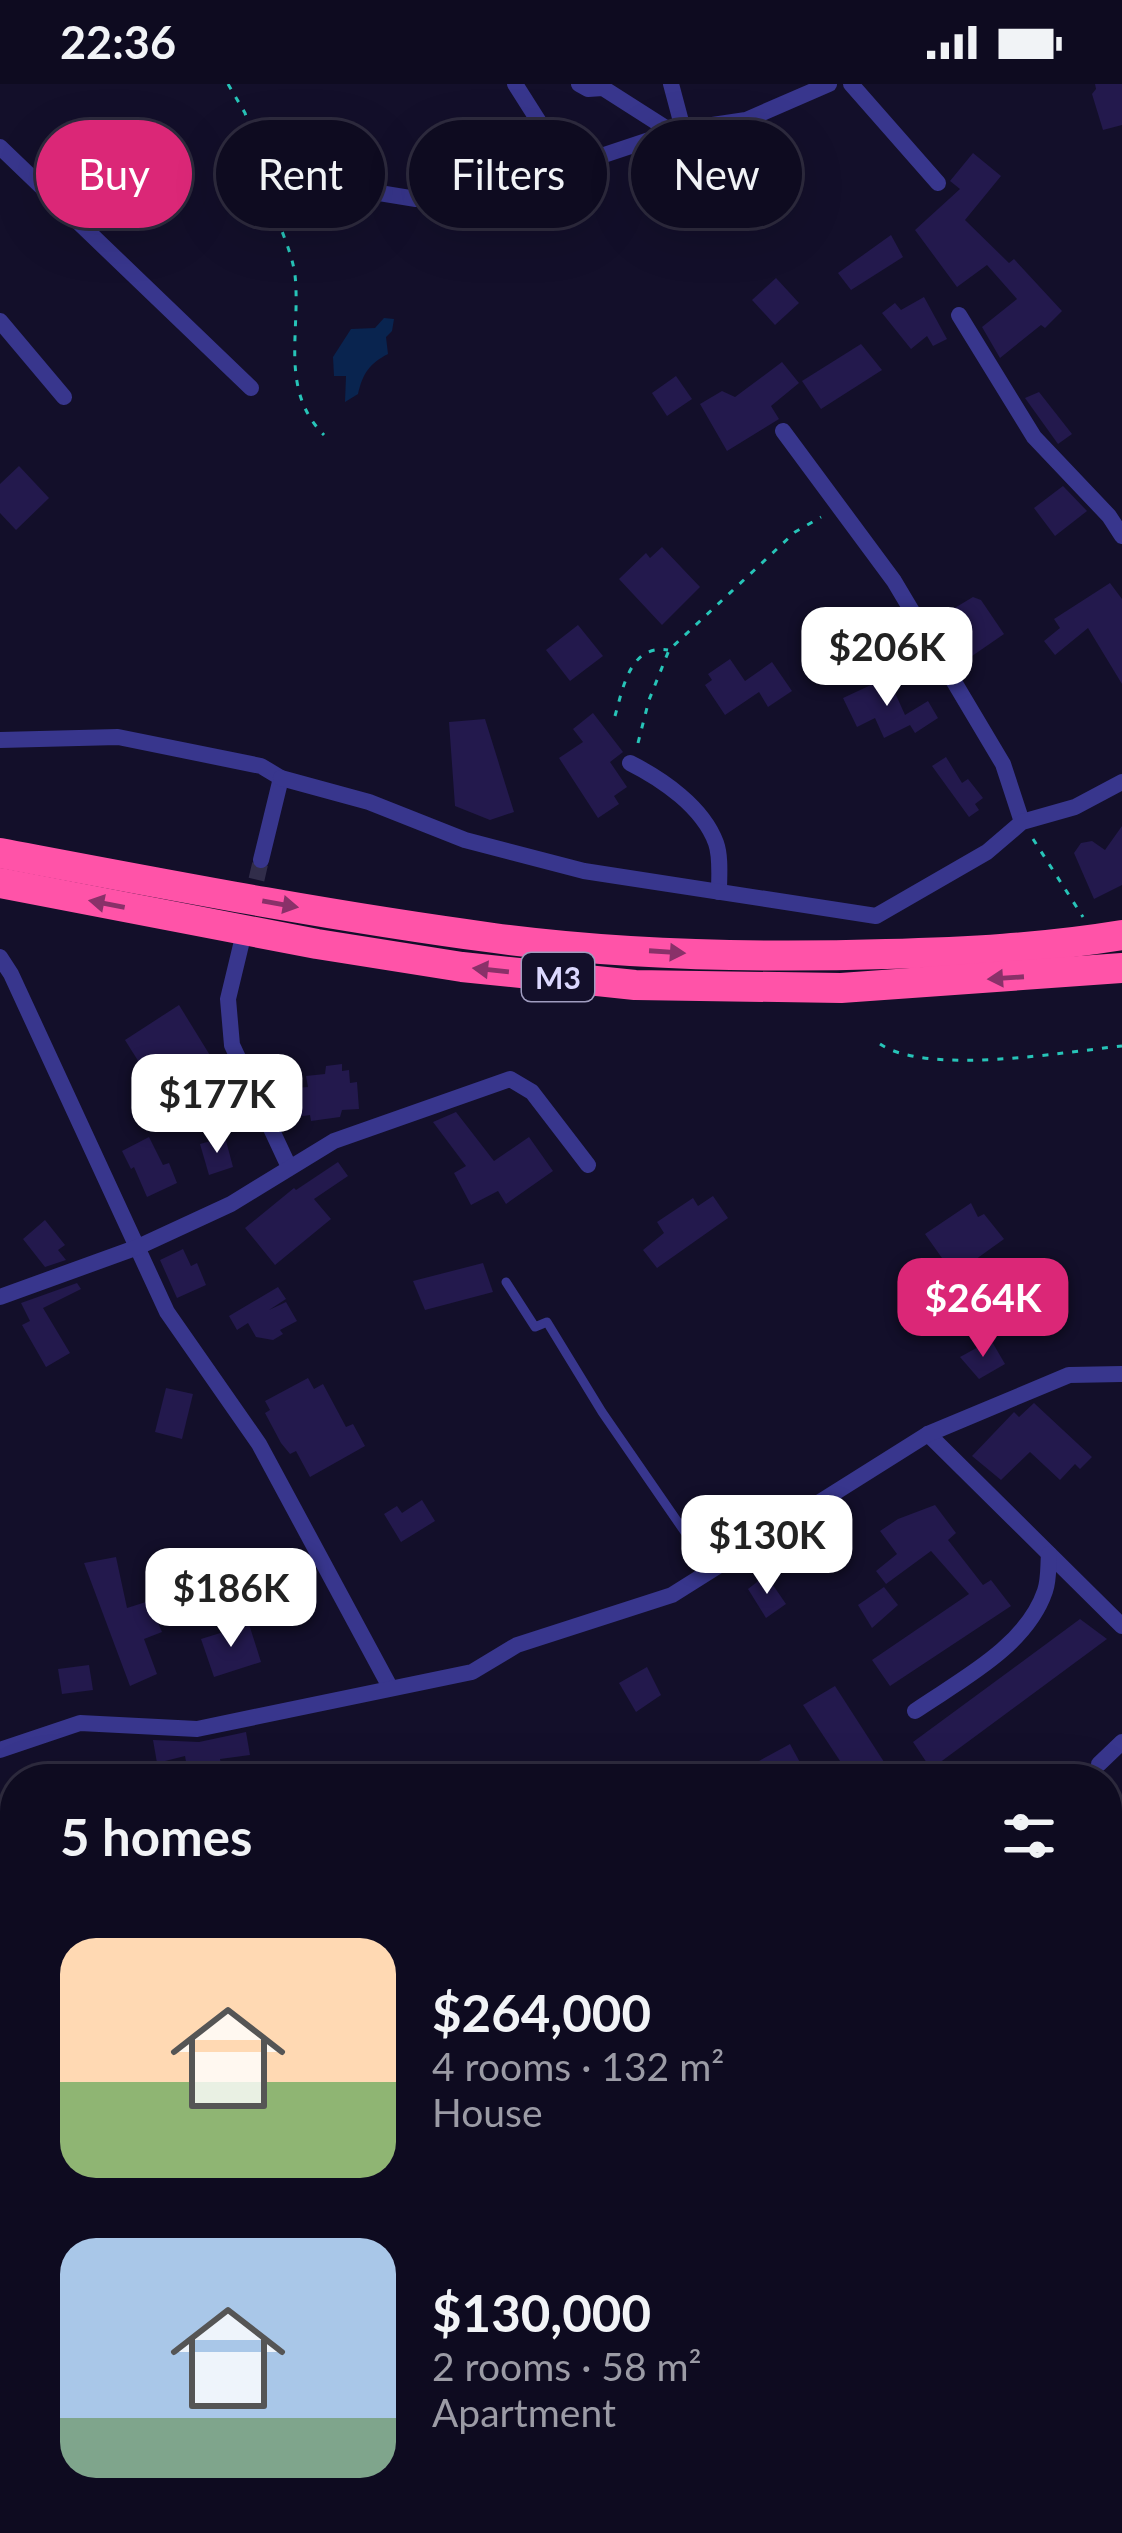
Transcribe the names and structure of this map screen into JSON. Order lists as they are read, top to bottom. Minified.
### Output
{"streets":{"highway":["M3"]},"page":{"status":"22:36","chip":["Buy","Rent","Filters","New"],"price":["$206K","$177K","$264K","$130K","$186K"],"heading":"5 homes","list":[{"name":"$264,000","note":"4 rooms · 132 m² · House"},{"name":"$130,000","note":"2 rooms · 58 m² · Apartment"}]}}
